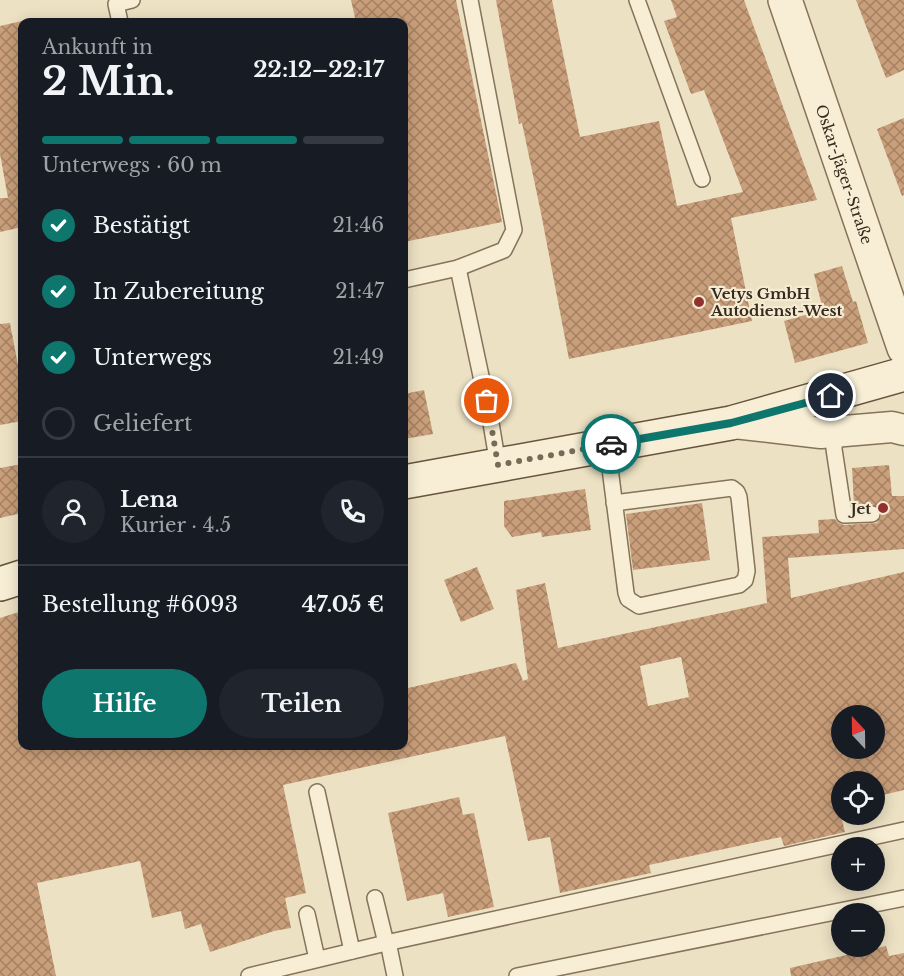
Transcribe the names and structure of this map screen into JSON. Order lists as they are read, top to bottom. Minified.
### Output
{"streets":{"main road":["Oskar-Jäger-Straße"]},"places":["Vetys GmbH Autodienst-West","Jet"],"north":"top","page":{"heading":["2 Min.","Ankunft in","22:12–22:17"],"panel":["Lena","Kurier · 4.5","Bestellung #6093","47.05 €"],"bar":"Unterwegs · 60 m","list":[["Bestätigt","21:46"],["In Zubereitung","21:47"],["Unterwegs","21:49"],"Geliefert"],"buttons":["Hilfe","Teilen"],"map_buttons":["+","−"]}}
